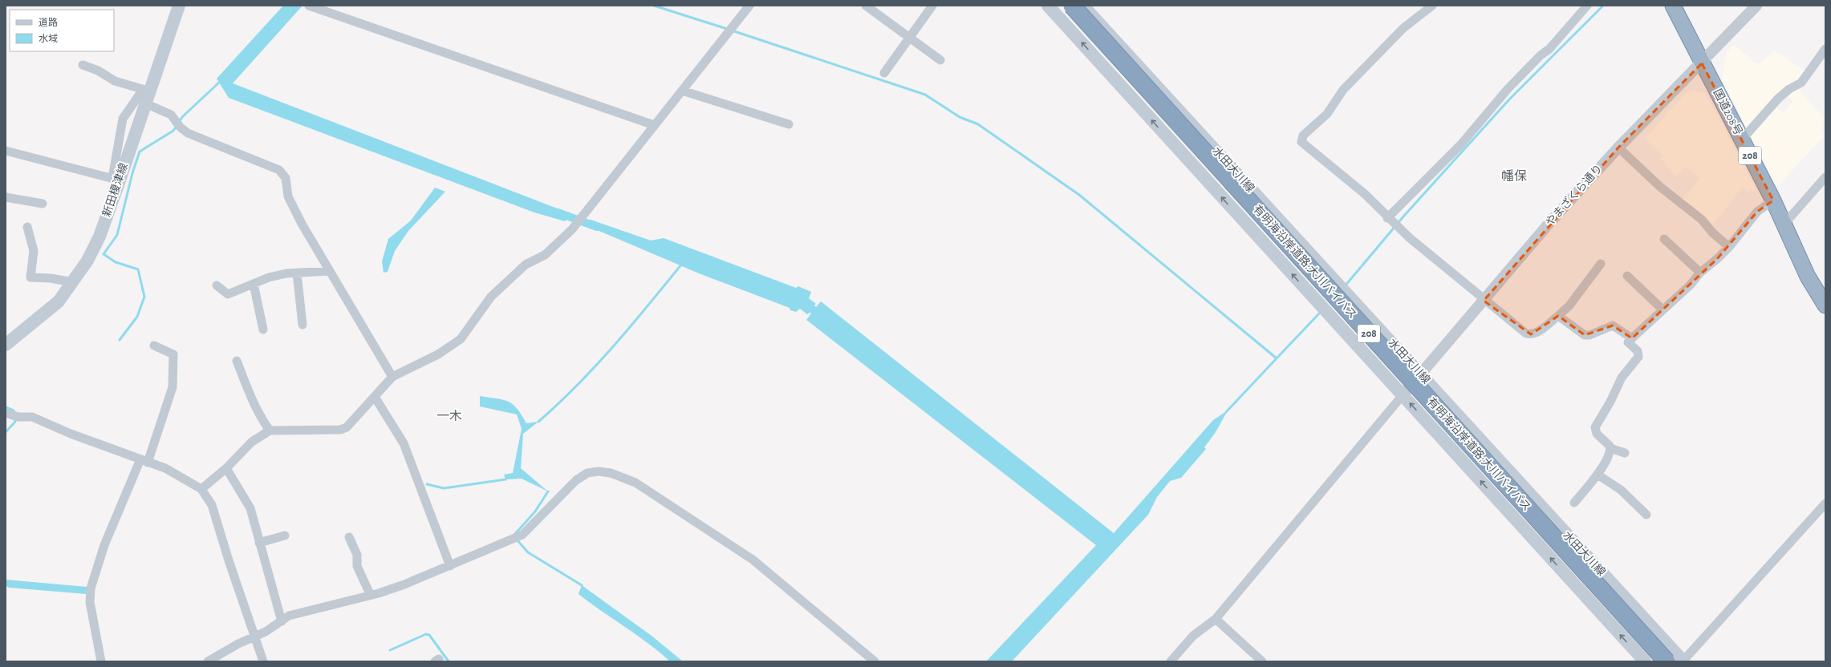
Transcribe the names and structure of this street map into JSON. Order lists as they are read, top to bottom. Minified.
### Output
{"streets":{"highway":["国道208号","208","有明海沿岸道路;大川バイパス"],"main road":["水田大川線","新田榎津線"],"street":["やまざくら通り"]},"crossings":[["国道208号","やまざくら通り"],["水田大川線","やまざくら通り"],["水田大川線","有明海沿岸道路;大川バイパス"]],"districts":["幡保","一木"],"legend":["道路","水域"]}
